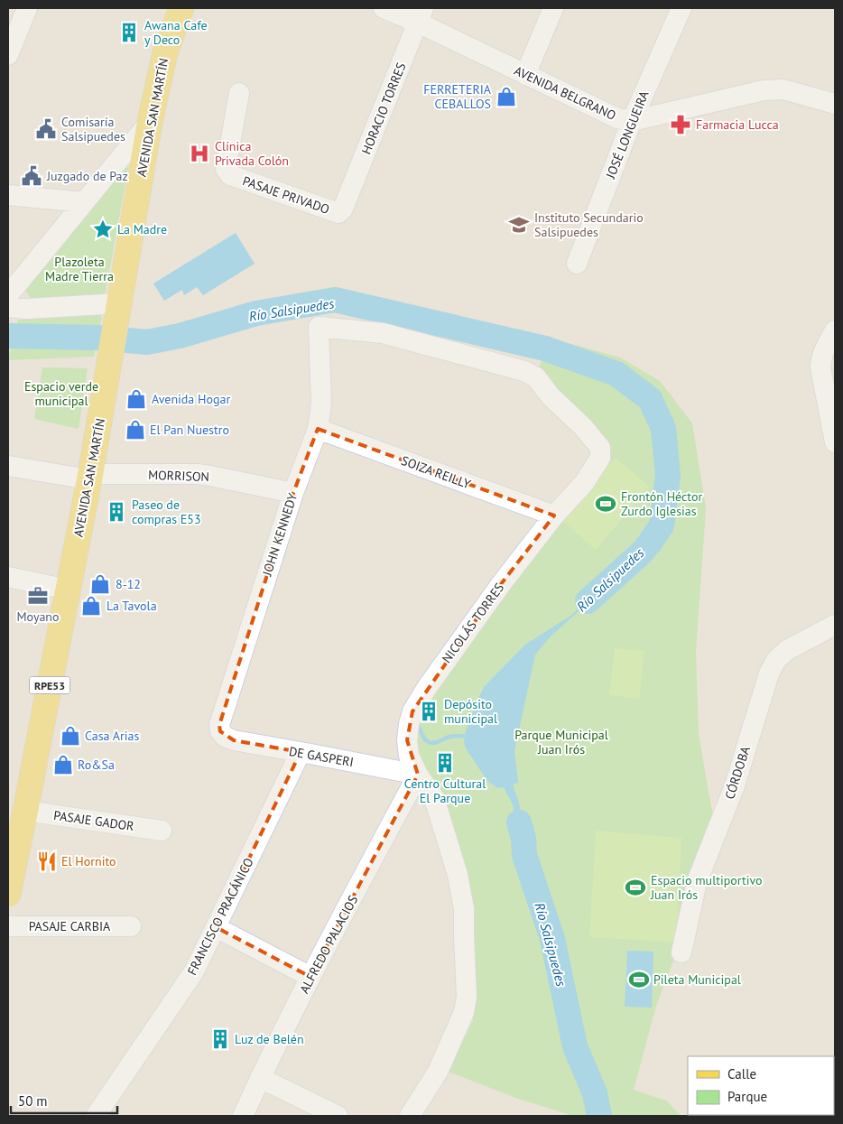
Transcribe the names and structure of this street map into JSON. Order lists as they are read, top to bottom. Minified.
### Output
{"streets":{"main road":["AVENIDA SAN MARTÍN","RPE53"],"street":["AVENIDA BELGRANO","HORACIO TORRES","JOSÉ LONGUEIRA","PASAJE PRIVADO","SOIZA REILLY","MORRISON","JOHN KENNEDY","NICOLÁS TORRES","DE GASPERI","CÓRDOBA","PASAJE GADOR","FRANCISCO PRACÁNICO","PASAJE CARBIA","ALFREDO PALACIOS"]},"crossings":[["AVENIDA BELGRANO","HORACIO TORRES"],["AVENIDA BELGRANO","JOSÉ LONGUEIRA"],["HORACIO TORRES","PASAJE PRIVADO"],["AVENIDA SAN MARTÍN","MORRISON"],["AVENIDA SAN MARTÍN","PASAJE GADOR"],["SOIZA REILLY","JOHN KENNEDY"],["SOIZA REILLY","NICOLÁS TORRES"],["MORRISON","JOHN KENNEDY"],["JOHN KENNEDY","NICOLÁS TORRES"],["JOHN KENNEDY","DE GASPERI"],["NICOLÁS TORRES","DE GASPERI"],["NICOLÁS TORRES","ALFREDO PALACIOS"],["DE GASPERI","FRANCISCO PRACÁNICO"],["DE GASPERI","ALFREDO PALACIOS"]],"water":["Río Salsipuedes"],"parks":["Plazoleta Madre Tierra","Espacio verde municipal","Parque Municipal Juan Irós"],"places":{"building":["Awana Cafe y Deco","Paseo de compras E53","Depósito municipal","Centro Cultural El Parque","Luz de Belén"],"shop":["FERRETERIA CEBALLOS","Avenida Hogar","El Pan Nuestro","8-12","La Tavola","Casa Arias","Ro&Sa"],"pharmacy":["Farmacia Lucca"],"public building":["Comisaría Salsipuedes","Juzgado de Paz"],"hospital":["Clínica Privada Colón"],"school or university":["Instituto Secundario Salsipuedes"],"place":["La Madre"],"sports":["Frontón Héctor Zurdo Iglesias","Espacio multiportivo Juan Irós","Pileta Municipal"],"office":["Moyano"],"restaurant":["El Hornito"]},"legend":["Calle","Parque"],"scale_bar":"50 m"}
